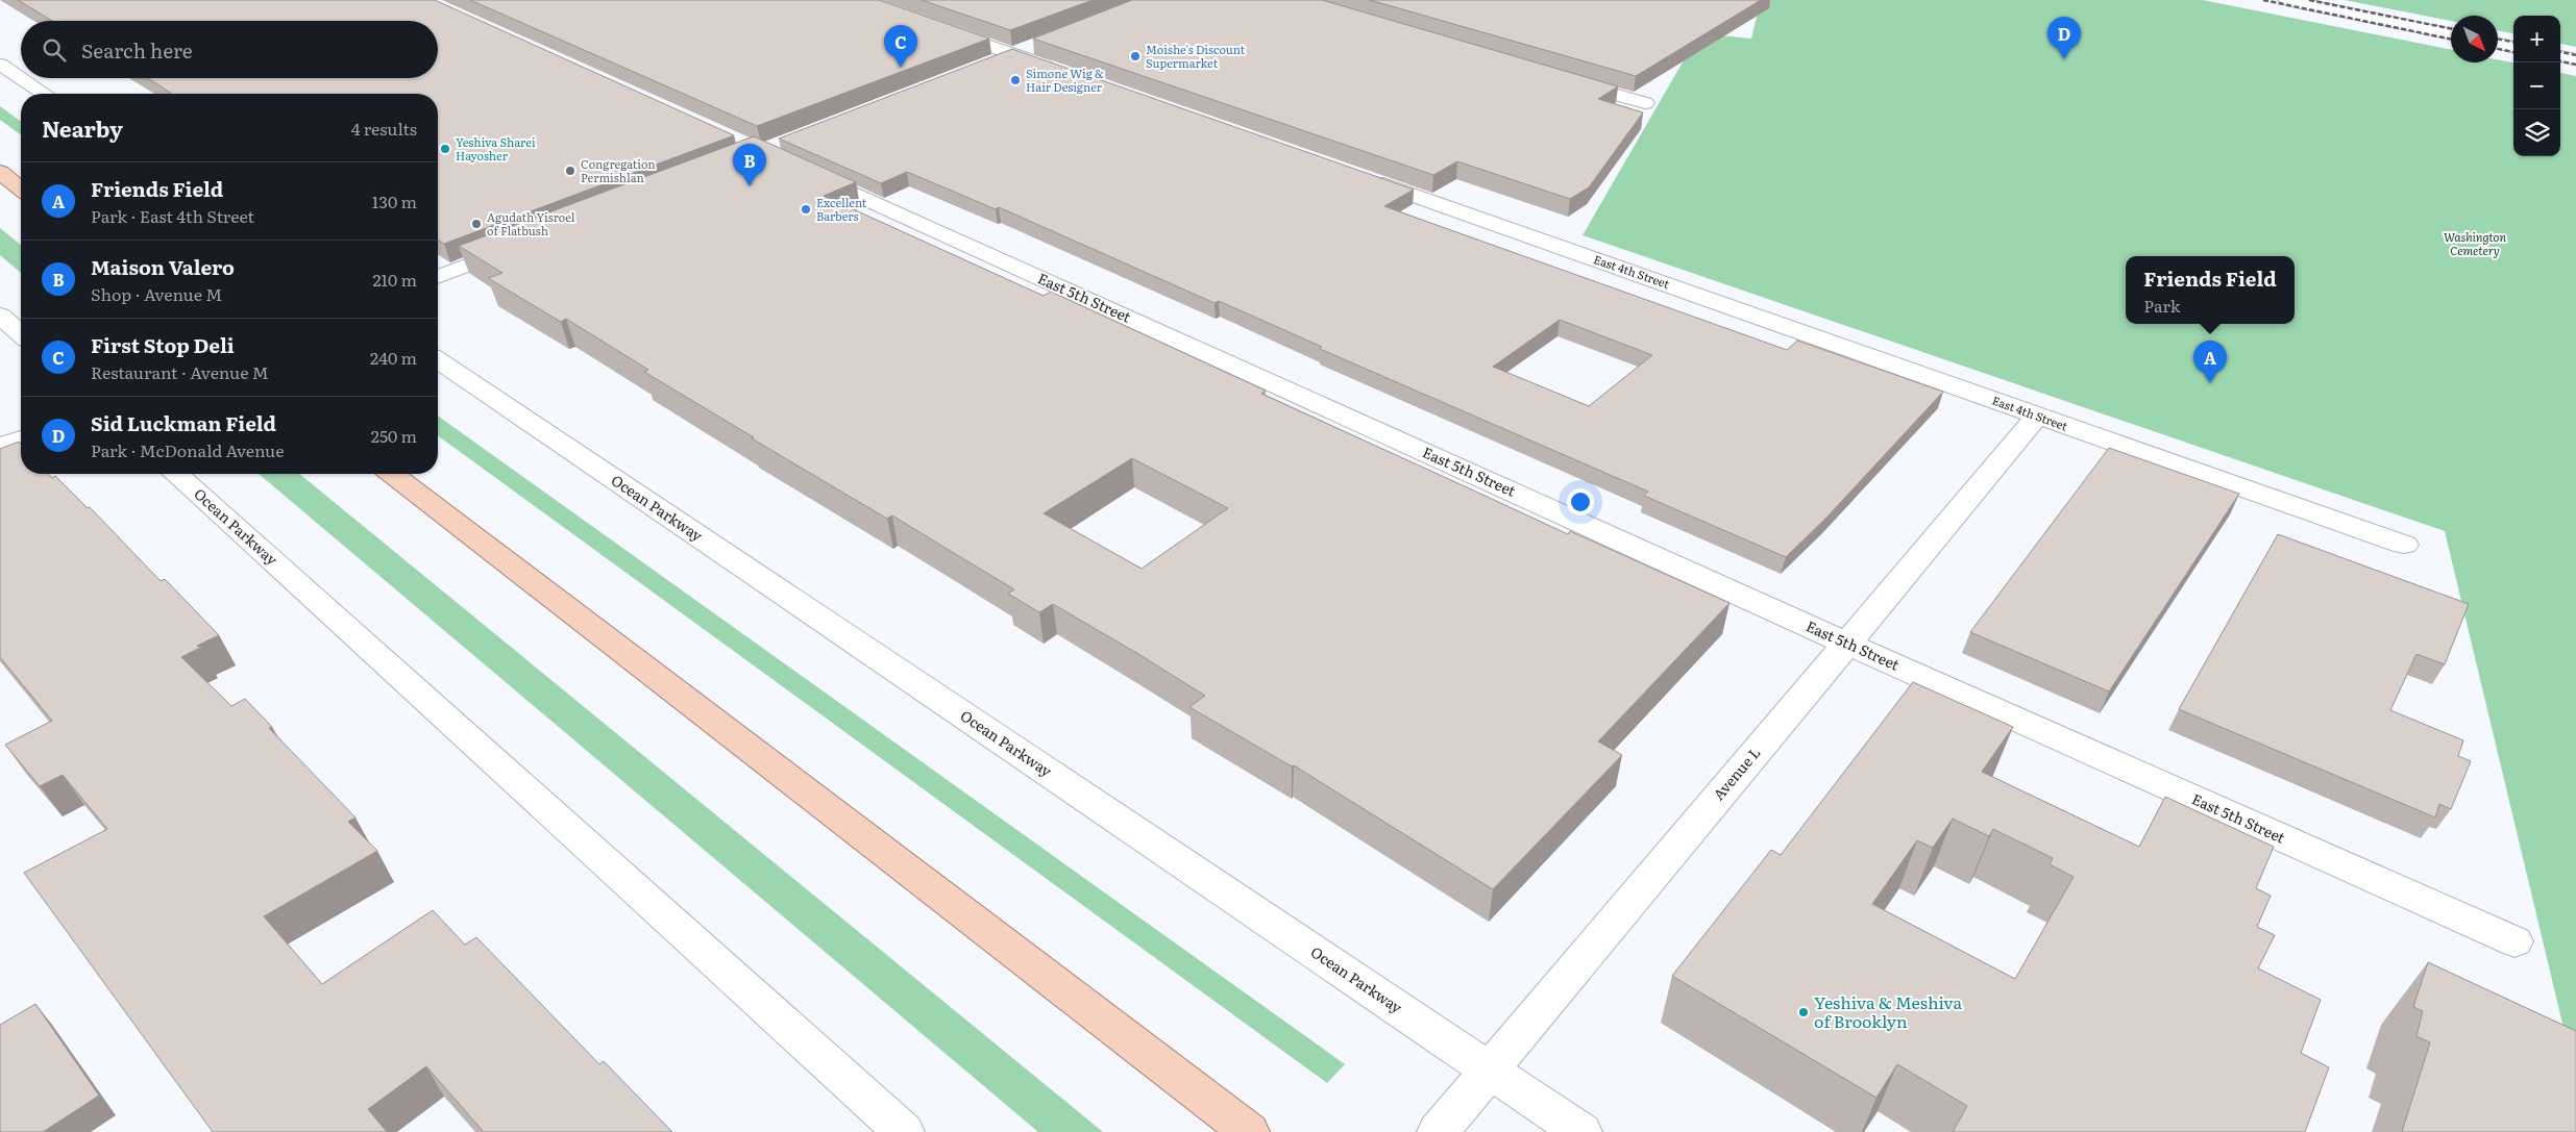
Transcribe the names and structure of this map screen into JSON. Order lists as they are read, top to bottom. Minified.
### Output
{"streets":{"street":["East 4th Street","East 5th Street","Ocean Parkway","Avenue L"]},"crossings":[["East 4th Street","Avenue L"],["East 5th Street","Avenue L"],["Ocean Parkway","Avenue L"]],"parks":["Washington Cemetery"],"places":["Moishe's Discount Supermarket","Simone Wig & Hair Designer","Yeshiva Sharei Hayosher","Congregation Permishlan","Excellent Barbers","Agudath Yisroel of Flatbush","Yeshiva & Meshiva of Brooklyn"],"north":"bottom right","page":{"map_buttons":["+","−"],"pins":["D","C","B","A"],"search":"Search here","heading":["Nearby","4 results"],"list":[{"mark":"A","name":"Friends Field","note":"Park · East 4th Street","value":"130 m"},{"mark":"B","name":"Maison Valero","note":"Shop · Avenue M","value":"210 m"},{"mark":"C","name":"First Stop Deli","note":"Restaurant · Avenue M","value":"240 m"},{"mark":"D","name":"Sid Luckman Field","note":"Park · McDonald Avenue","value":"250 m"}],"popup":["Friends Field","Park"]}}
